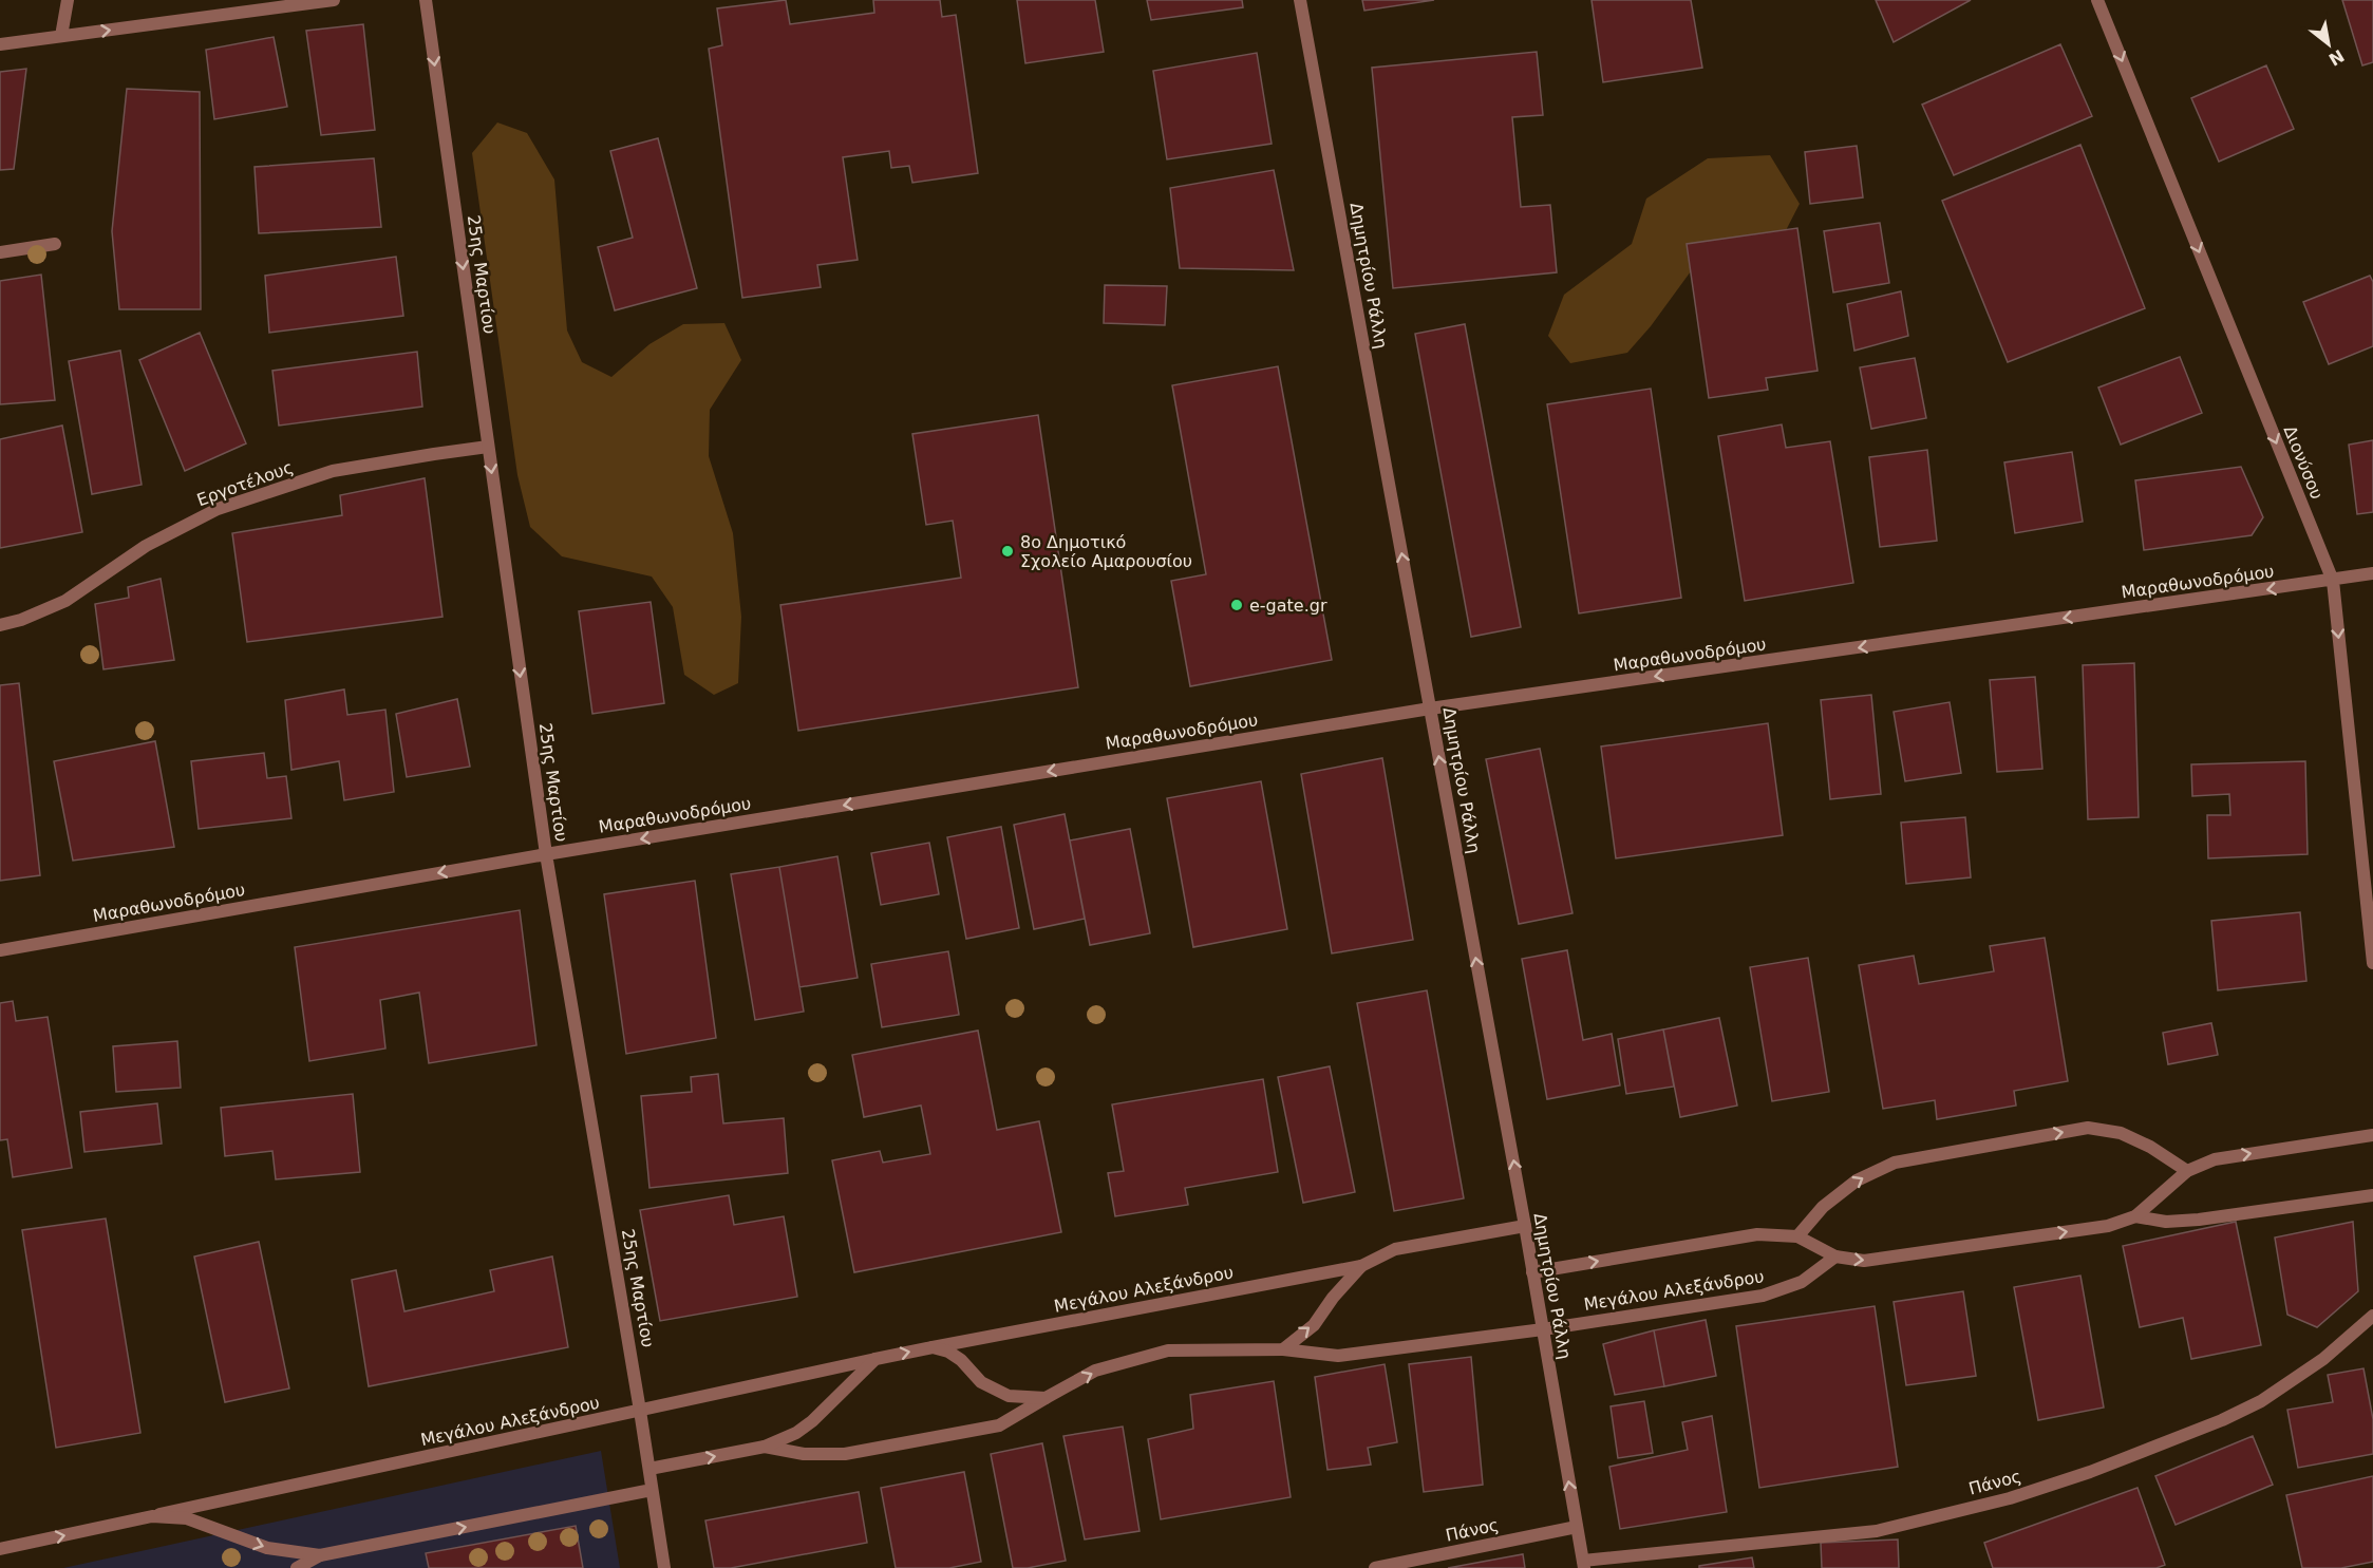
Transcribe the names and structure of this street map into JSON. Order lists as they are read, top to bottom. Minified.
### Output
{"streets":{"street":["25ης Μαρτίου","Δημητρίου Ράλλη","Διονύσου","Εργοτέλους","Μαραθωνοδρόμου","Μεγάλου Αλεξάνδρου","Πάνος"]},"crossings":[["25ης Μαρτίου","Εργοτέλους"],["25ης Μαρτίου","Μαραθωνοδρόμου"],["25ης Μαρτίου","Μεγάλου Αλεξάνδρου"],["Δημητρίου Ράλλη","Μαραθωνοδρόμου"],["Δημητρίου Ράλλη","Μεγάλου Αλεξάνδρου"],["Δημητρίου Ράλλη","Πάνος"],["Διονύσου","Μαραθωνοδρόμου"]],"one_way":["25ης Μαρτίου","Δημητρίου Ράλλη","Διονύσου","Μαραθωνοδρόμου"],"places":["8ο Δημοτικό Σχολείο Αμαρουσίου","e-gate.gr"],"north":"bottom right"}
